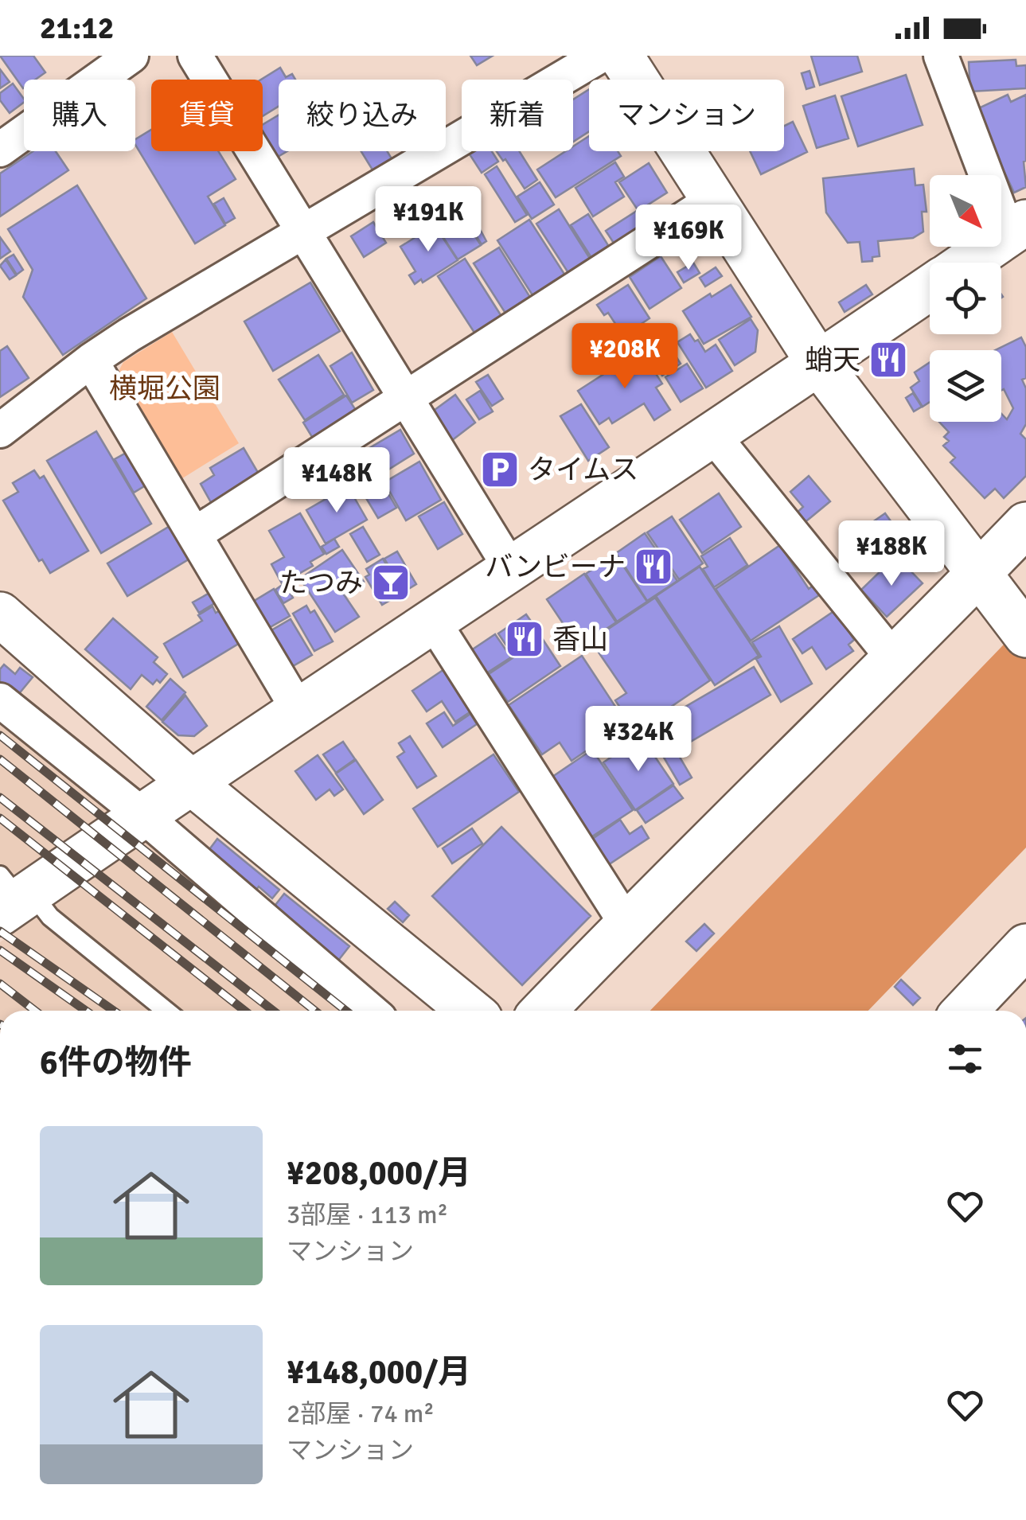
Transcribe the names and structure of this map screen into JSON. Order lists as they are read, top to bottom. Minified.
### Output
{"parks":["横堀公園"],"places":{"restaurant":["蛸天","バンビーナ","香山"],"parking":["タイムス"],"bar":["たつみ"]},"north":"bottom right","page":{"status":"21:12","chip":["購入","賃貸","絞り込み","新着","マンション"],"price":["¥191K","¥169K","¥208K","¥148K","¥188K","¥324K"],"heading":"6件の物件","list":[{"name":"¥208,000/月","note":"3部屋 · 113 m² · マンション"},{"name":"¥148,000/月","note":"2部屋 · 74 m² · マンション"}]}}
